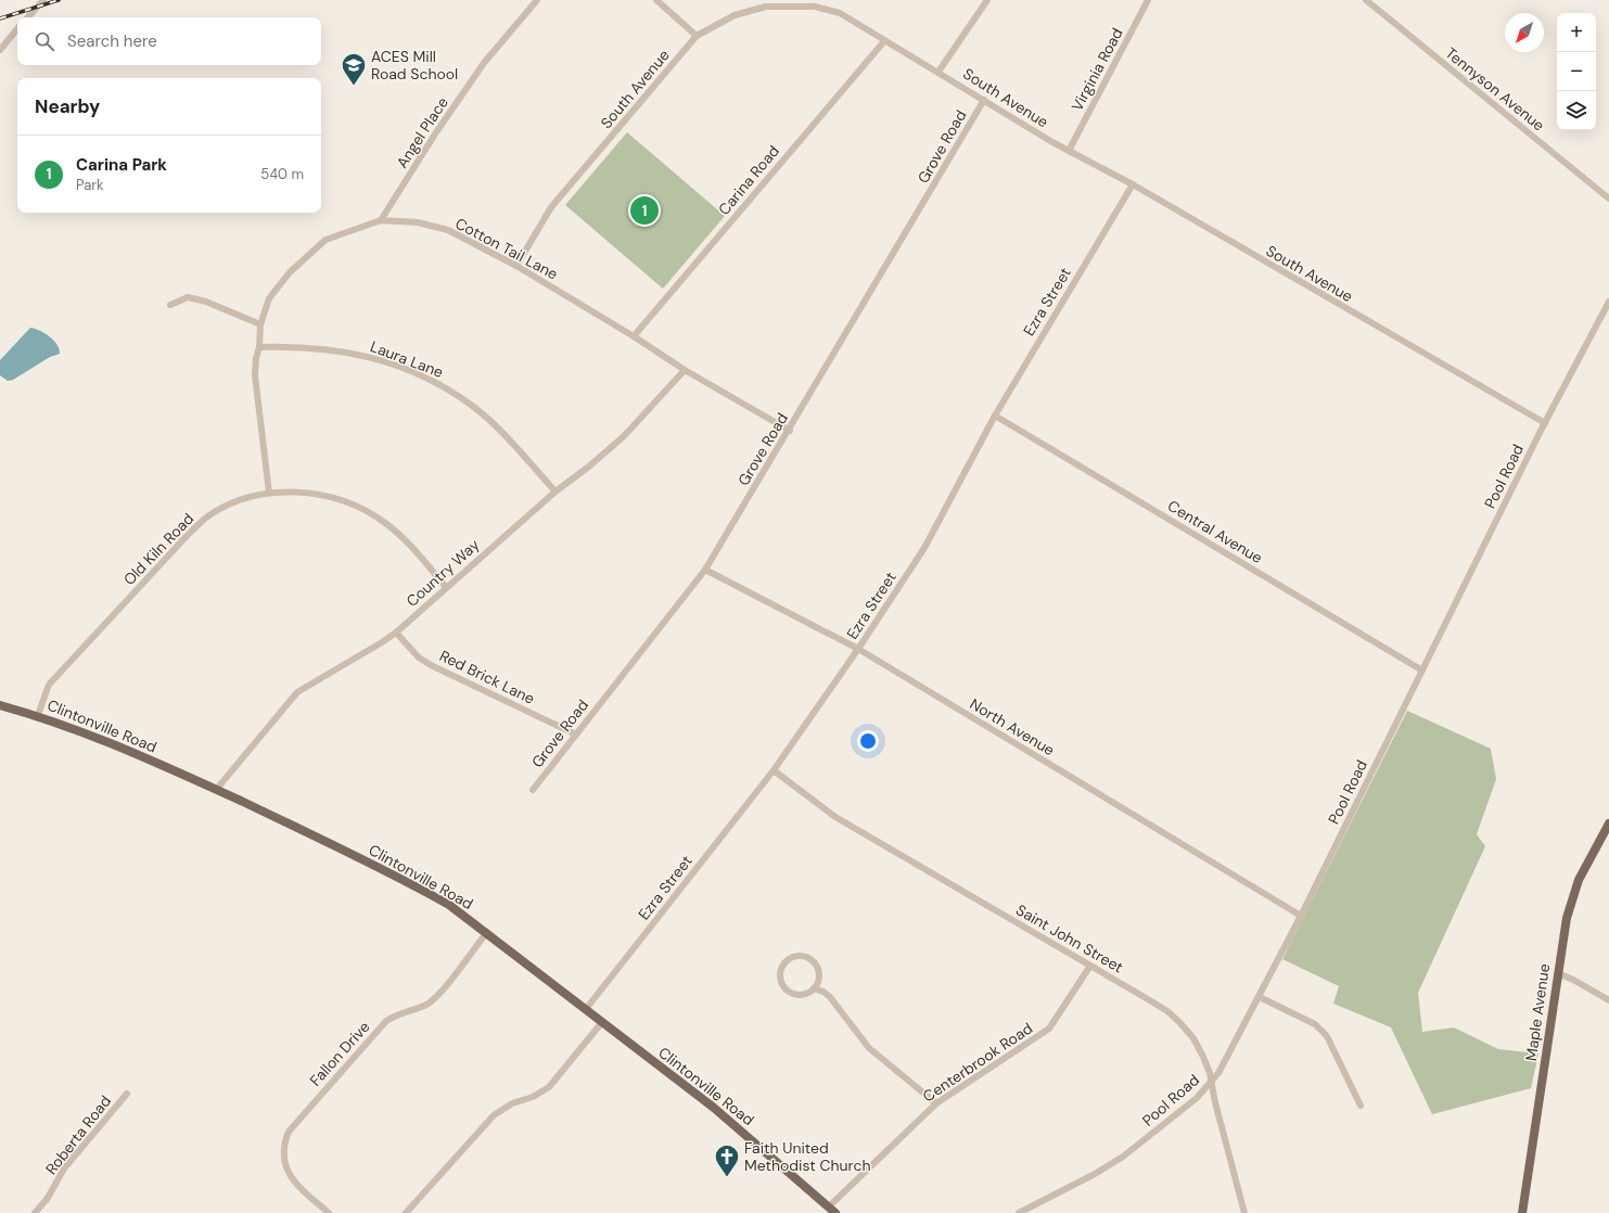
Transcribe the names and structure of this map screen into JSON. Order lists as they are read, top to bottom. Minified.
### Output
{"streets":{"main road":["Clintonville Road","Maple Avenue"],"street":["Virginia Road","South Avenue","Tennyson Avenue","Angel Place","Grove Road","Carina Road","Cotton Tail Lane","Ezra Street","Laura Lane","Pool Road","Central Avenue","Old Kiln Road","Country Way","Red Brick Lane","North Avenue","Saint John Street","Fallon Drive","Centerbrook Road","Roberta Road"]},"crossings":[["Virginia Road","South Avenue"],["South Avenue","Grove Road"],["South Avenue","Carina Road"],["South Avenue","Cotton Tail Lane"],["South Avenue","Ezra Street"],["South Avenue","Pool Road"],["Angel Place","Cotton Tail Lane"],["Grove Road","Cotton Tail Lane"],["Grove Road","Red Brick Lane"],["Grove Road","North Avenue"],["Carina Road","Cotton Tail Lane"],["Cotton Tail Lane","Laura Lane"],["Cotton Tail Lane","Old Kiln Road"],["Cotton Tail Lane","Country Way"],["Ezra Street","Central Avenue"],["Ezra Street","Clintonville Road"],["Ezra Street","North Avenue"],["Ezra Street","Saint John Street"],["Laura Lane","Country Way"],["Pool Road","Central Avenue"],["Pool Road","North Avenue"],["Pool Road","Saint John Street"],["Old Kiln Road","Country Way"],["Old Kiln Road","Clintonville Road"],["Country Way","Red Brick Lane"],["Country Way","Clintonville Road"],["Clintonville Road","Fallon Drive"],["Clintonville Road","Centerbrook Road"],["Saint John Street","Centerbrook Road"]],"places":{"school or university":["ACES Mill Road School"],"church":["Faith United Methodist Church"]},"north":"bottom left","page":{"map_buttons":["+","−"],"search":"Search here","heading":"Nearby","list":[{"mark":"1","name":"Carina Park","note":"Park","value":"540 m"}],"pins":"1"}}
